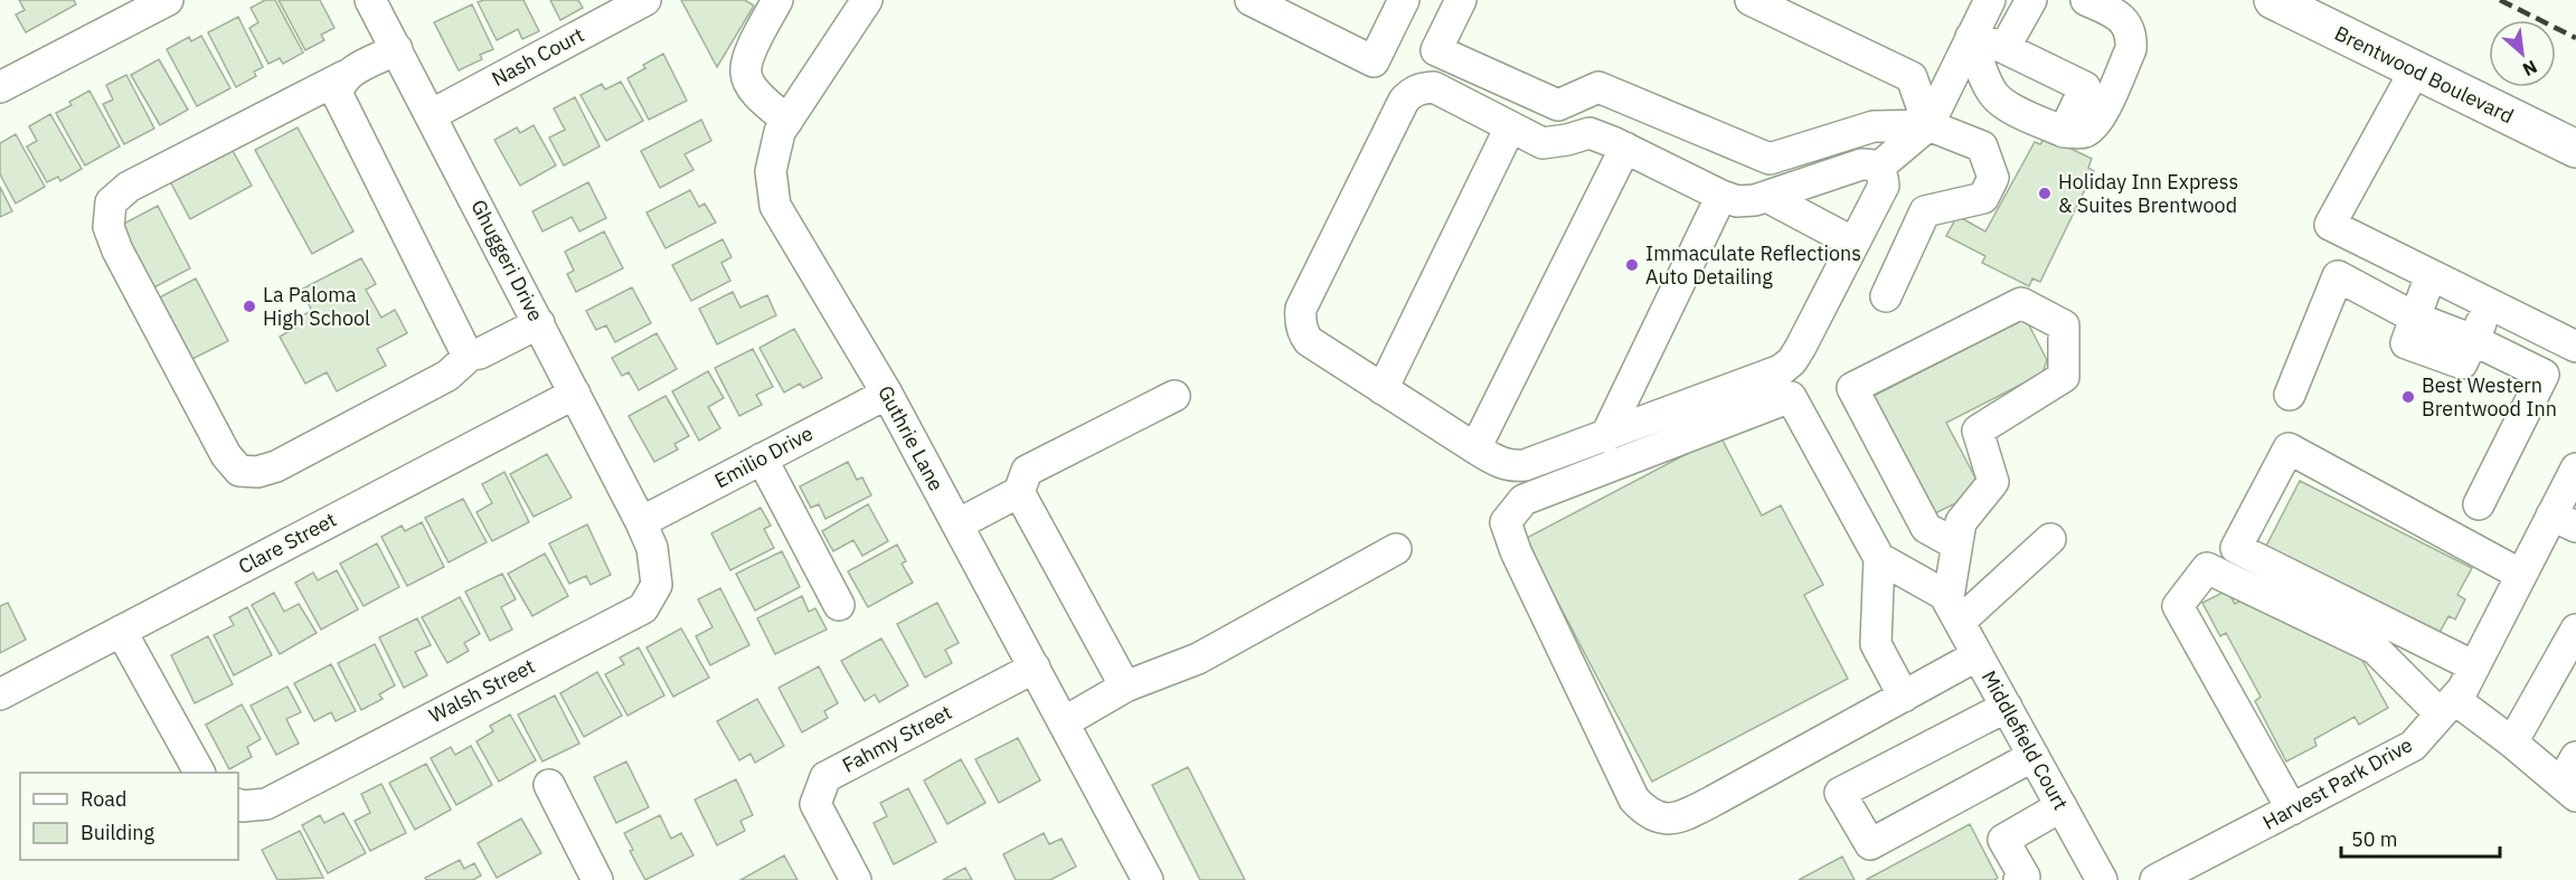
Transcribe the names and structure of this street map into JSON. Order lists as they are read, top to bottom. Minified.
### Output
{"streets":{"main road":["Brentwood Boulevard"],"street":["Nash Court","Ghuggeri Drive","Guthrie Lane","Emilio Drive","Clare Street","Walsh Street","Fahmy Street","Middlefield Court","Harvest Park Drive"]},"crossings":[["Nash Court","Ghuggeri Drive"],["Ghuggeri Drive","Emilio Drive"],["Ghuggeri Drive","Clare Street"],["Ghuggeri Drive","Walsh Street"],["Guthrie Lane","Emilio Drive"],["Guthrie Lane","Fahmy Street"],["Emilio Drive","Walsh Street"]],"places":["Holiday Inn Express & Suites Brentwood","Immaculate Reflections Auto Detailing","La Paloma High School","Best Western Brentwood Inn"],"legend":["Road","Building"],"scale_bar":"50 m","north":"bottom right"}
